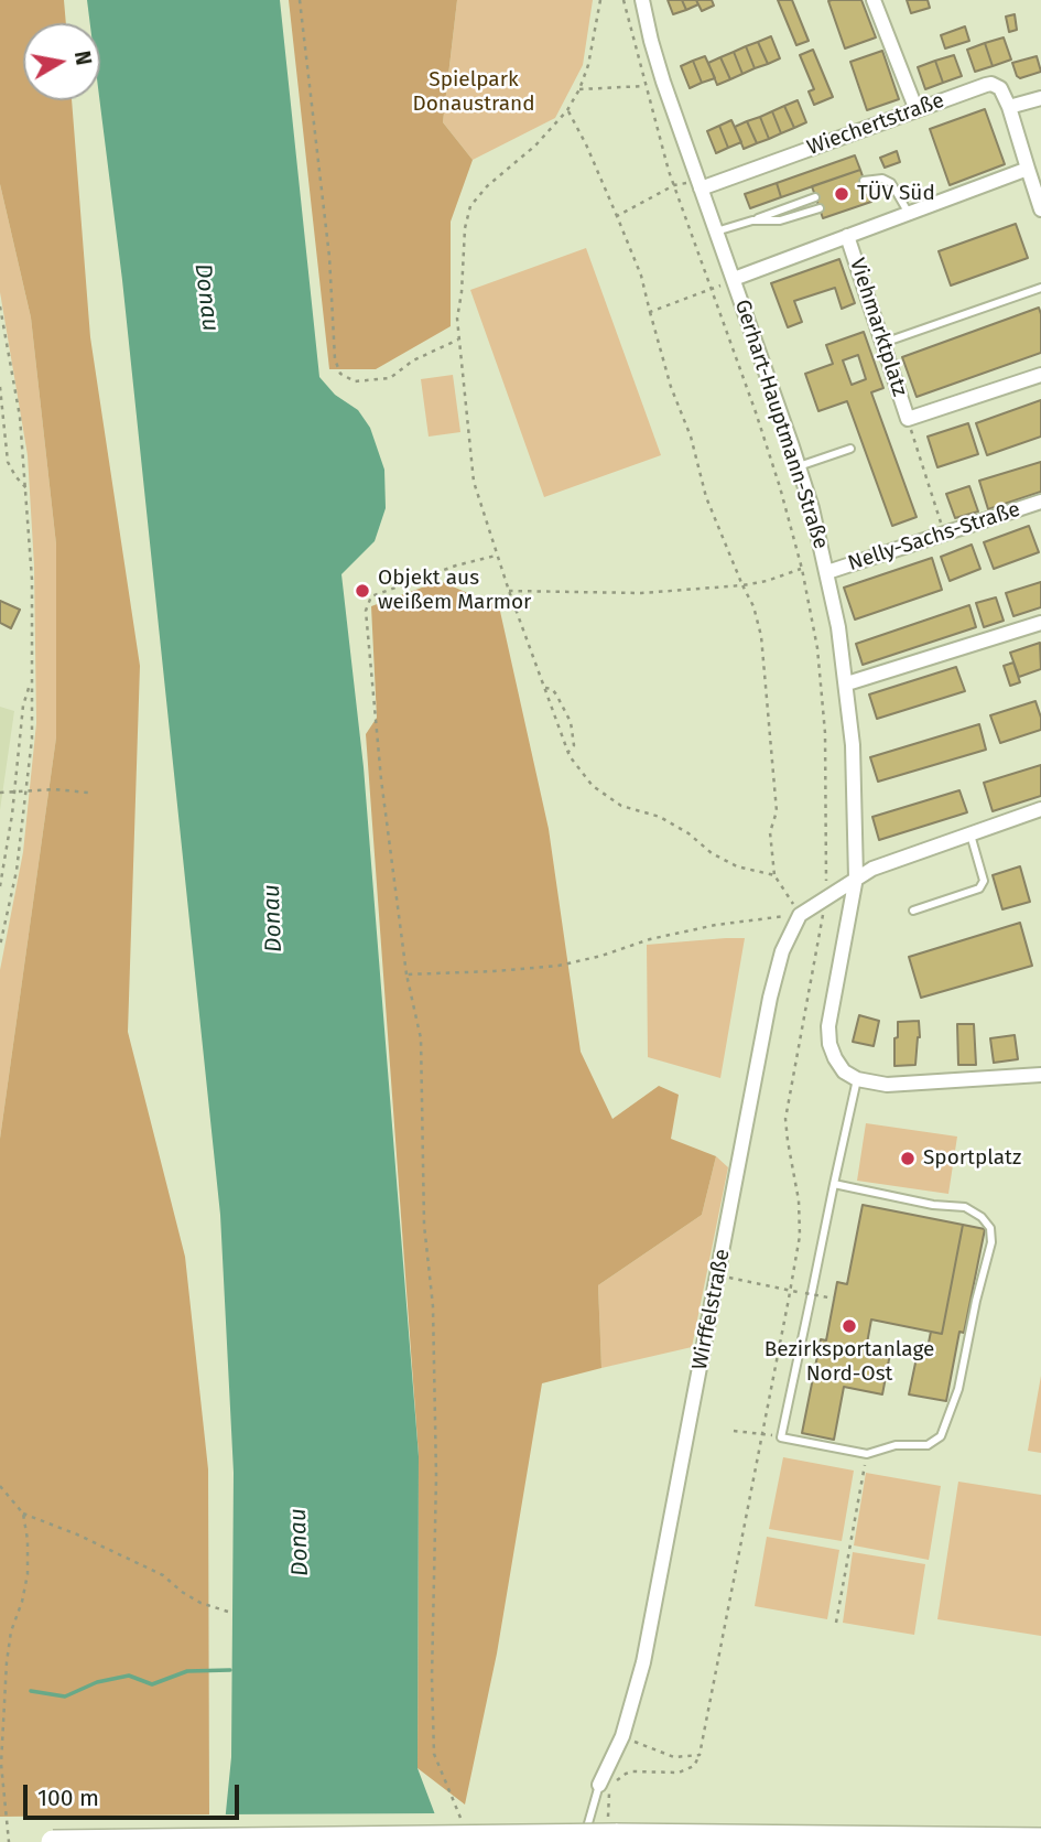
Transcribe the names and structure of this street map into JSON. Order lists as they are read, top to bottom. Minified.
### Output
{"streets":{"street":["Wiechertstraße","Viehmarktplatz","Gerhart-Hauptmann-Straße","Nelly-Sachs-Straße","Wirffelstraße"]},"crossings":[["Wiechertstraße","Gerhart-Hauptmann-Straße"],["Viehmarktplatz","Gerhart-Hauptmann-Straße"],["Gerhart-Hauptmann-Straße","Nelly-Sachs-Straße"]],"water":["Donau"],"parks":["Spielpark Donaustrand"],"places":["TÜV Süd","Objekt aus weißem Marmor","Sportplatz","Bezirksportanlage Nord-Ost"],"scale_bar":"100 m","north":"right"}
